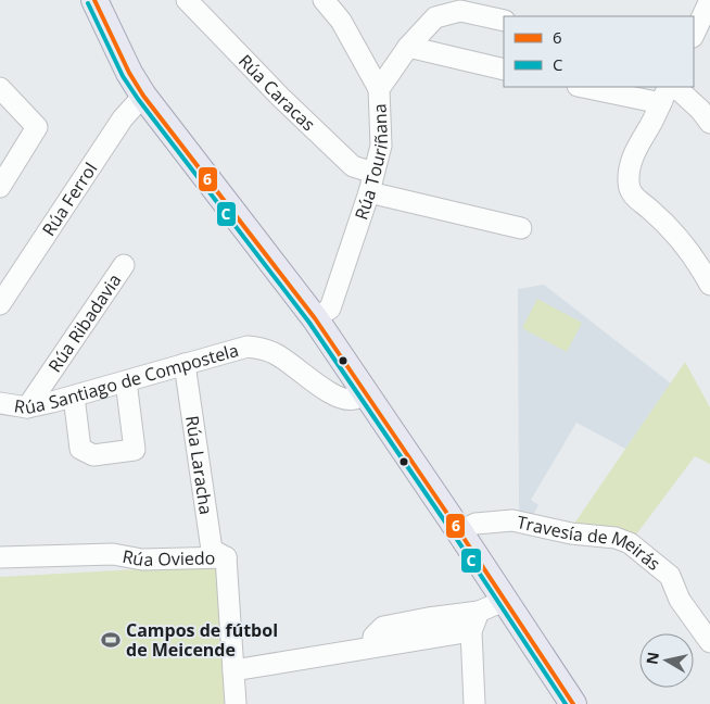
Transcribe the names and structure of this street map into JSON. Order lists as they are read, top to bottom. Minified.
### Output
{"streets":{"street":["Rúa Caracas","Rúa Touriñana","Rúa Ferrol","Rúa Ribadavia","Rúa Santiago de Compostela","Rúa Laracha","Travesía de Meirás","Rúa Oviedo"]},"crossings":[["Rúa Caracas","Rúa Touriñana"],["Rúa Ribadavia","Rúa Santiago de Compostela"],["Rúa Santiago de Compostela","Rúa Laracha"],["Rúa Laracha","Rúa Oviedo"]],"places":{"sports":["Campos de fútbol de Meicende"]},"lines":["transit line 6","transit line C"],"legend":["6","C"],"north":"left"}
